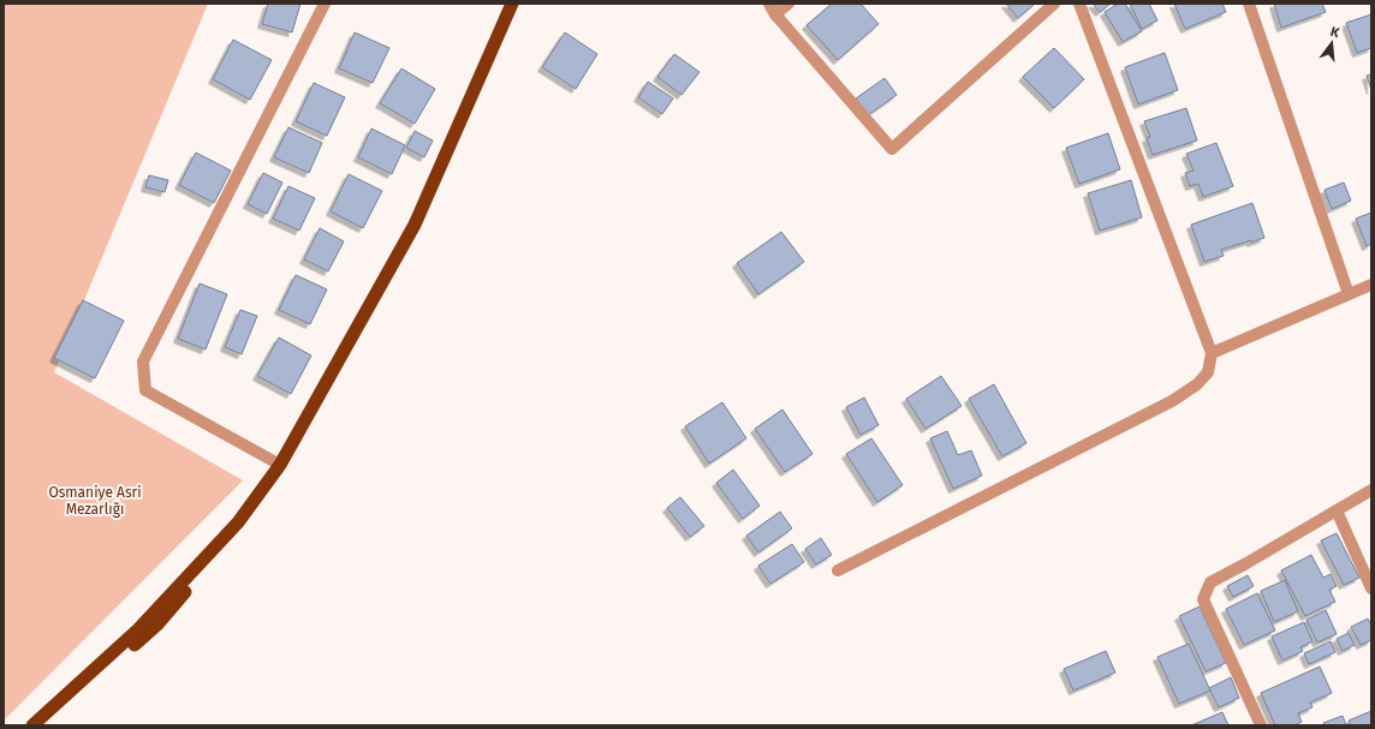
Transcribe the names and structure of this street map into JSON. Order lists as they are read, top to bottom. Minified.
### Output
{"parks":["Osmaniye Asri Mezarlığı"],"north":"top"}
